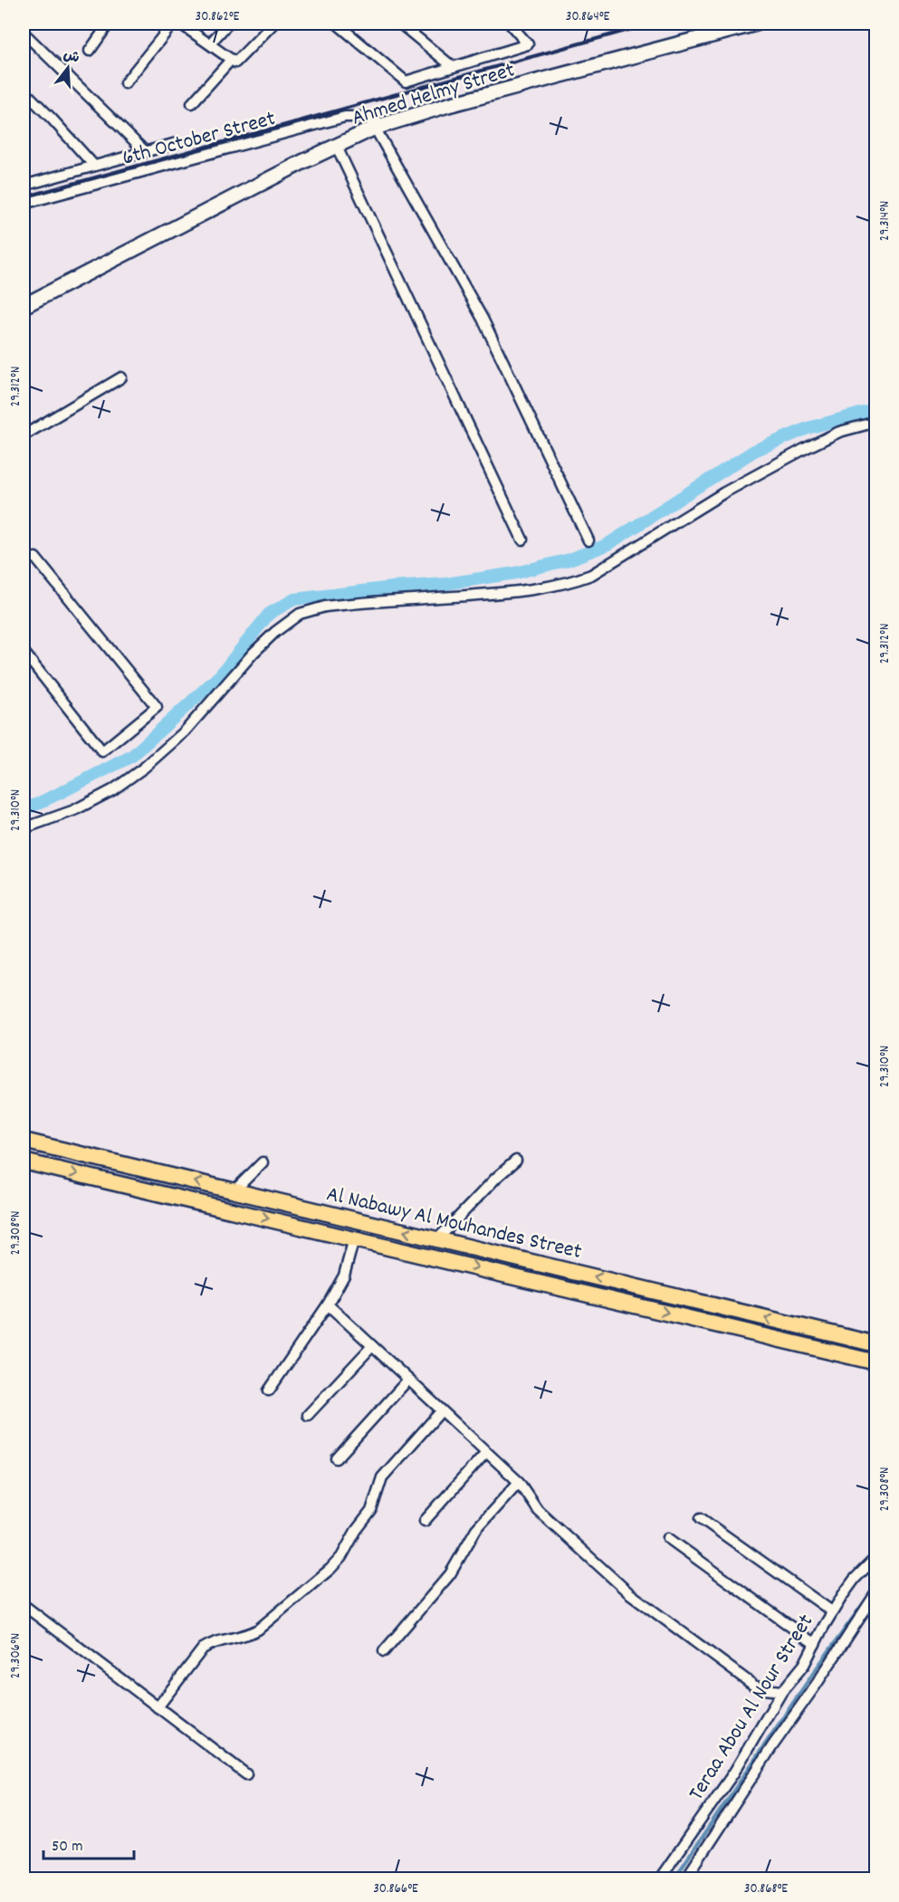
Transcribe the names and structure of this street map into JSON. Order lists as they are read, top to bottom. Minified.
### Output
{"streets":{"main road":["Ahmed Helmy Street","Al Nabawy Al Mouhandes Street"],"street":["6th October Street","Teraa Abou Al Nour Street"]},"crossings":[["Ahmed Helmy Street","6th October Street"]],"scale_bar":"50 m","north":"top","coordinates":["30.862°E","30.864°E","29.314°N","29.312°N","29.310°N","29.308°N","29.306°N","30.866°E","30.868°E"]}
